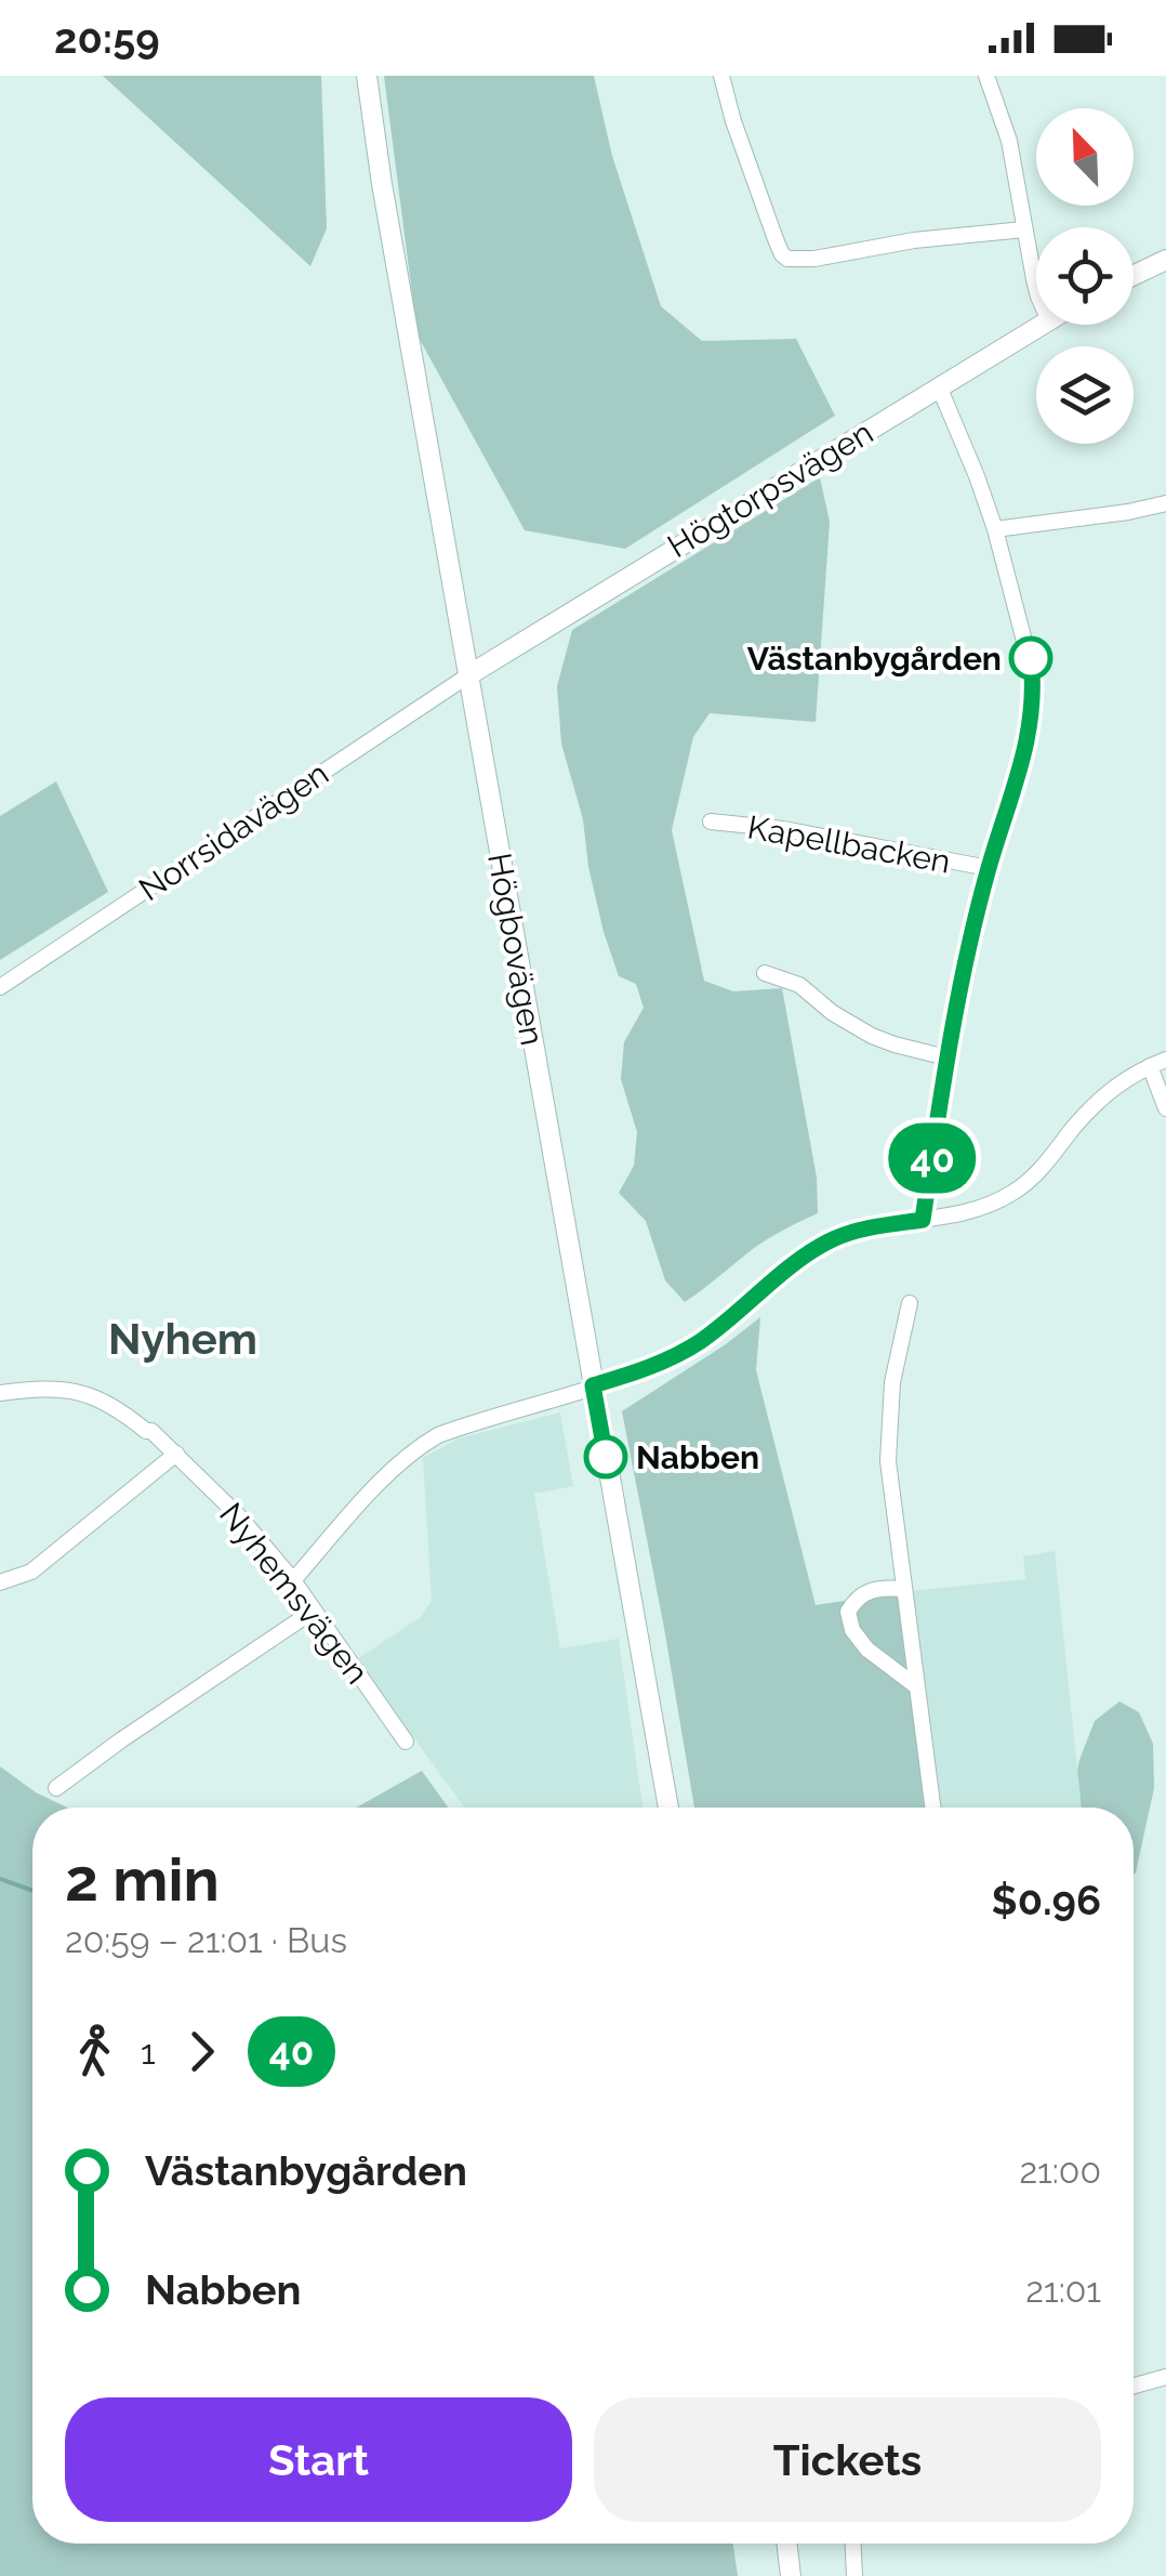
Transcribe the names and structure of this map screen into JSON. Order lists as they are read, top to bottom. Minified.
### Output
{"streets":{"main road":["Högtorpsvägen","Högbovägen"],"street":["Norrsidavägen","Kapellbacken","Nyhemsvägen"]},"crossings":[["Högtorpsvägen","Norrsidavägen"],["Högtorpsvägen","Högbovägen"],["Norrsidavägen","Högbovägen"]],"districts":["Nyhem"],"places":["Västanbygården","Nabben"],"lines":["bus line 40"],"north":"top left","page":{"status":"20:59","on_map":"40","heading":["2 min","20:59 – 21:01 · Bus","$0.96"],"legs":["1","40"],"list":[{"name":"Västanbygården","value":"21:00"},{"name":"Nabben","value":"21:01"}],"buttons":["Start","Tickets"]}}
